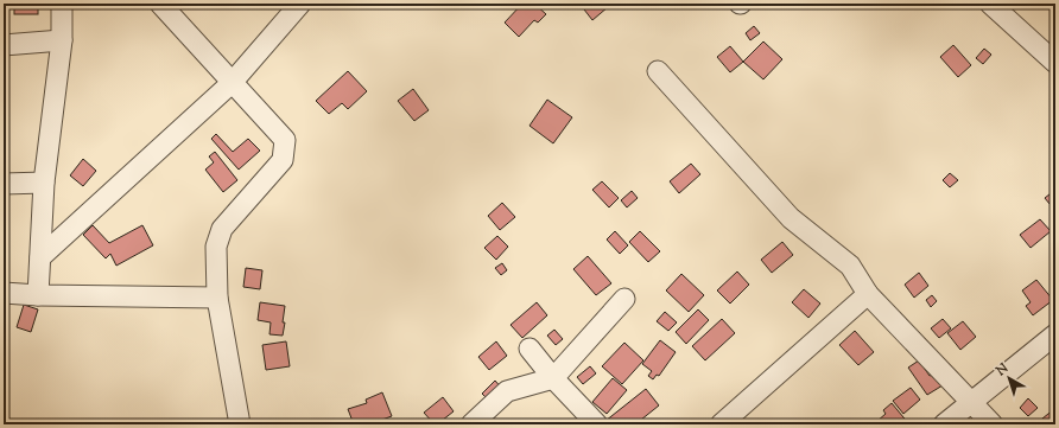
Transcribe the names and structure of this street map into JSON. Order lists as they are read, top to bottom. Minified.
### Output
{"north":"top left"}
